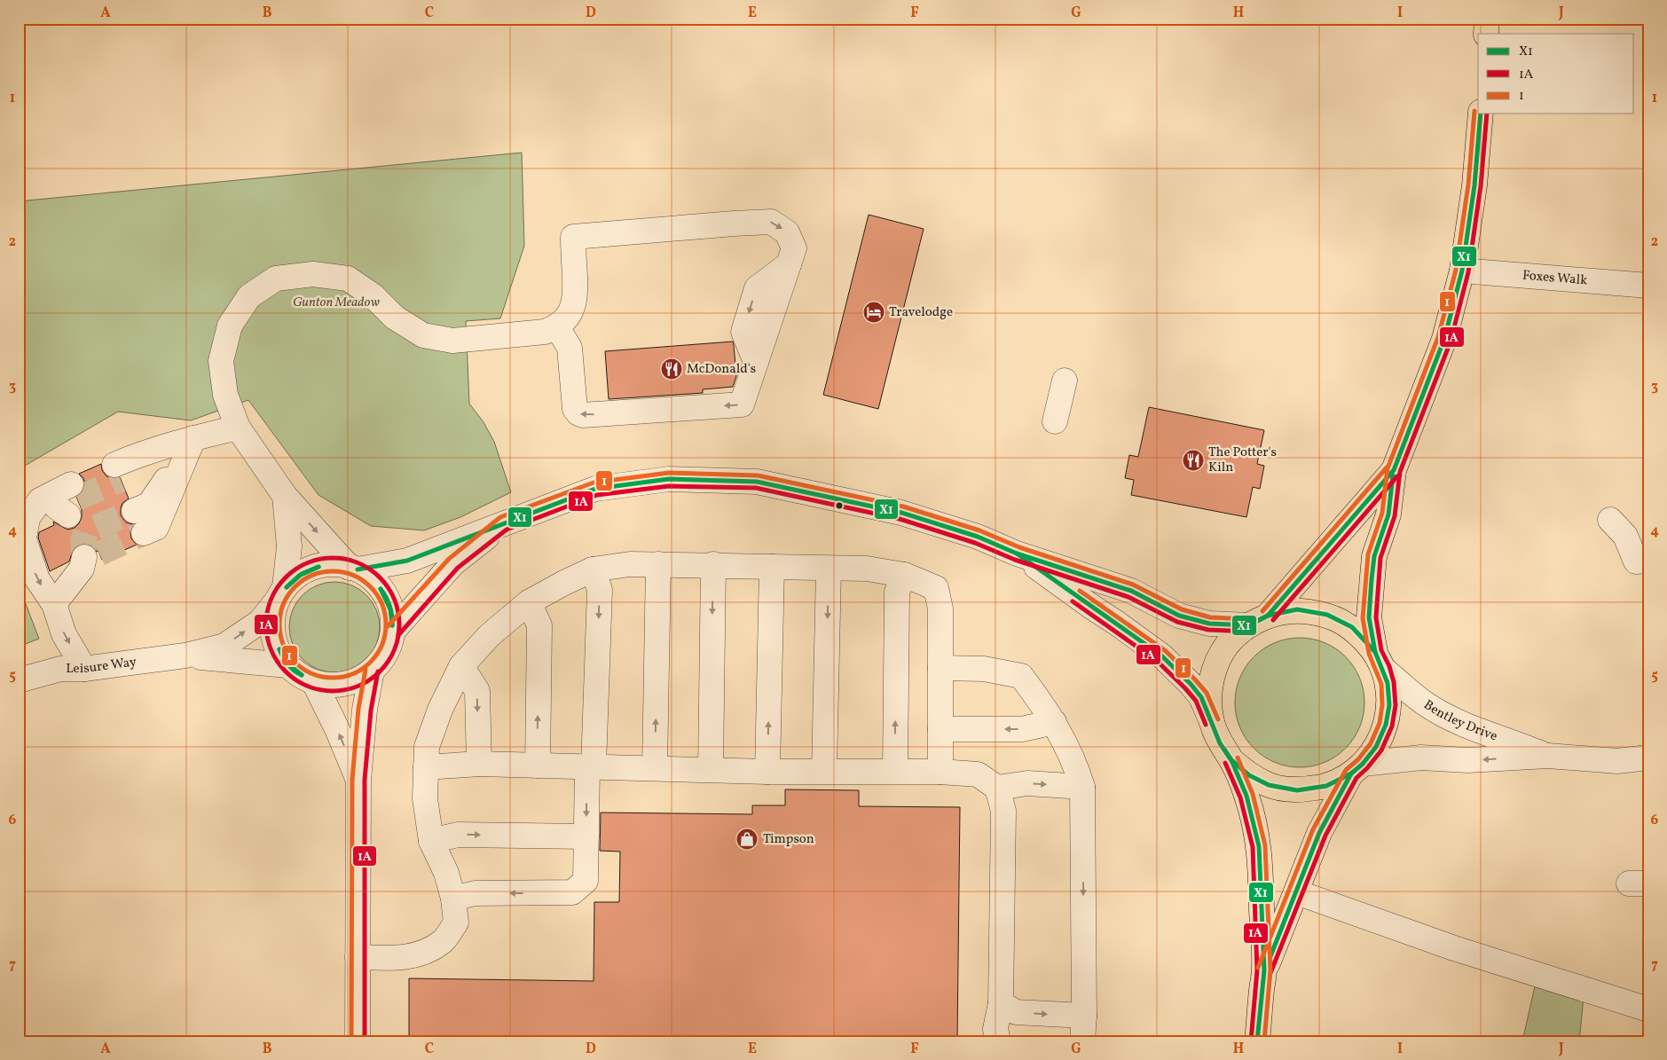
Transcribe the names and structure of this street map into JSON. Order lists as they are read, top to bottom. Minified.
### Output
{"streets":{"street":["Foxes Walk","Leisure Way","Bentley Drive"]},"parks":["Gunton Meadow"],"places":{"hotel":["Travelodge"],"restaurant":["McDonald's","The Potter's Kiln"],"shop":["Timpson"]},"lines":["transit line 1","transit line X1","transit line 1A"],"legend":["X1","1A","1"],"grid":{"columns":["A","B","C","D","E","F","G","H","I","J"],"rows":["1","2","3","4","5","6","7"]}}
